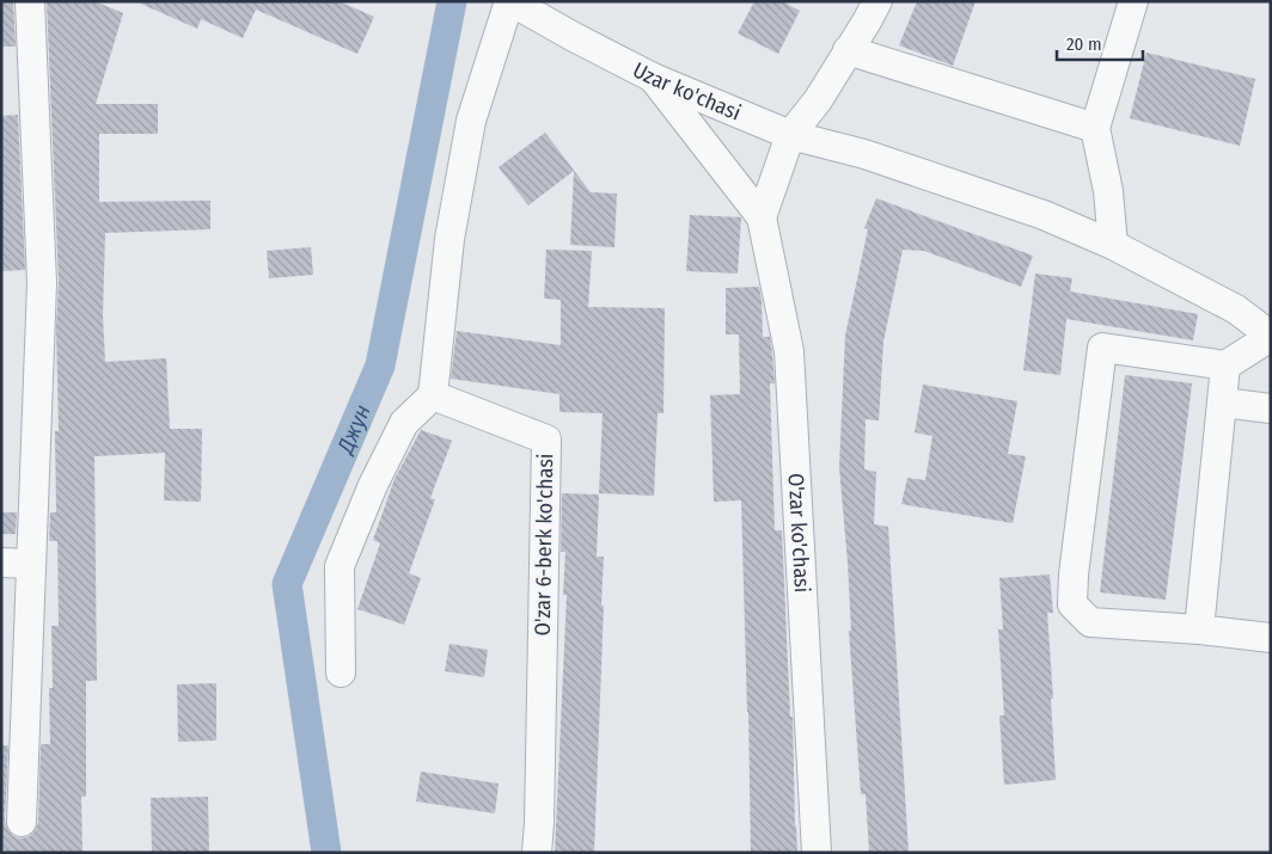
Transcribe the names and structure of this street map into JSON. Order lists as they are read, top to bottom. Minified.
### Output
{"streets":{"street":["Uzar ko'chasi","O'zar ko'chasi","O'zar 6-berk ko'chasi"]},"water":["Джун"],"scale_bar":"20 m"}
